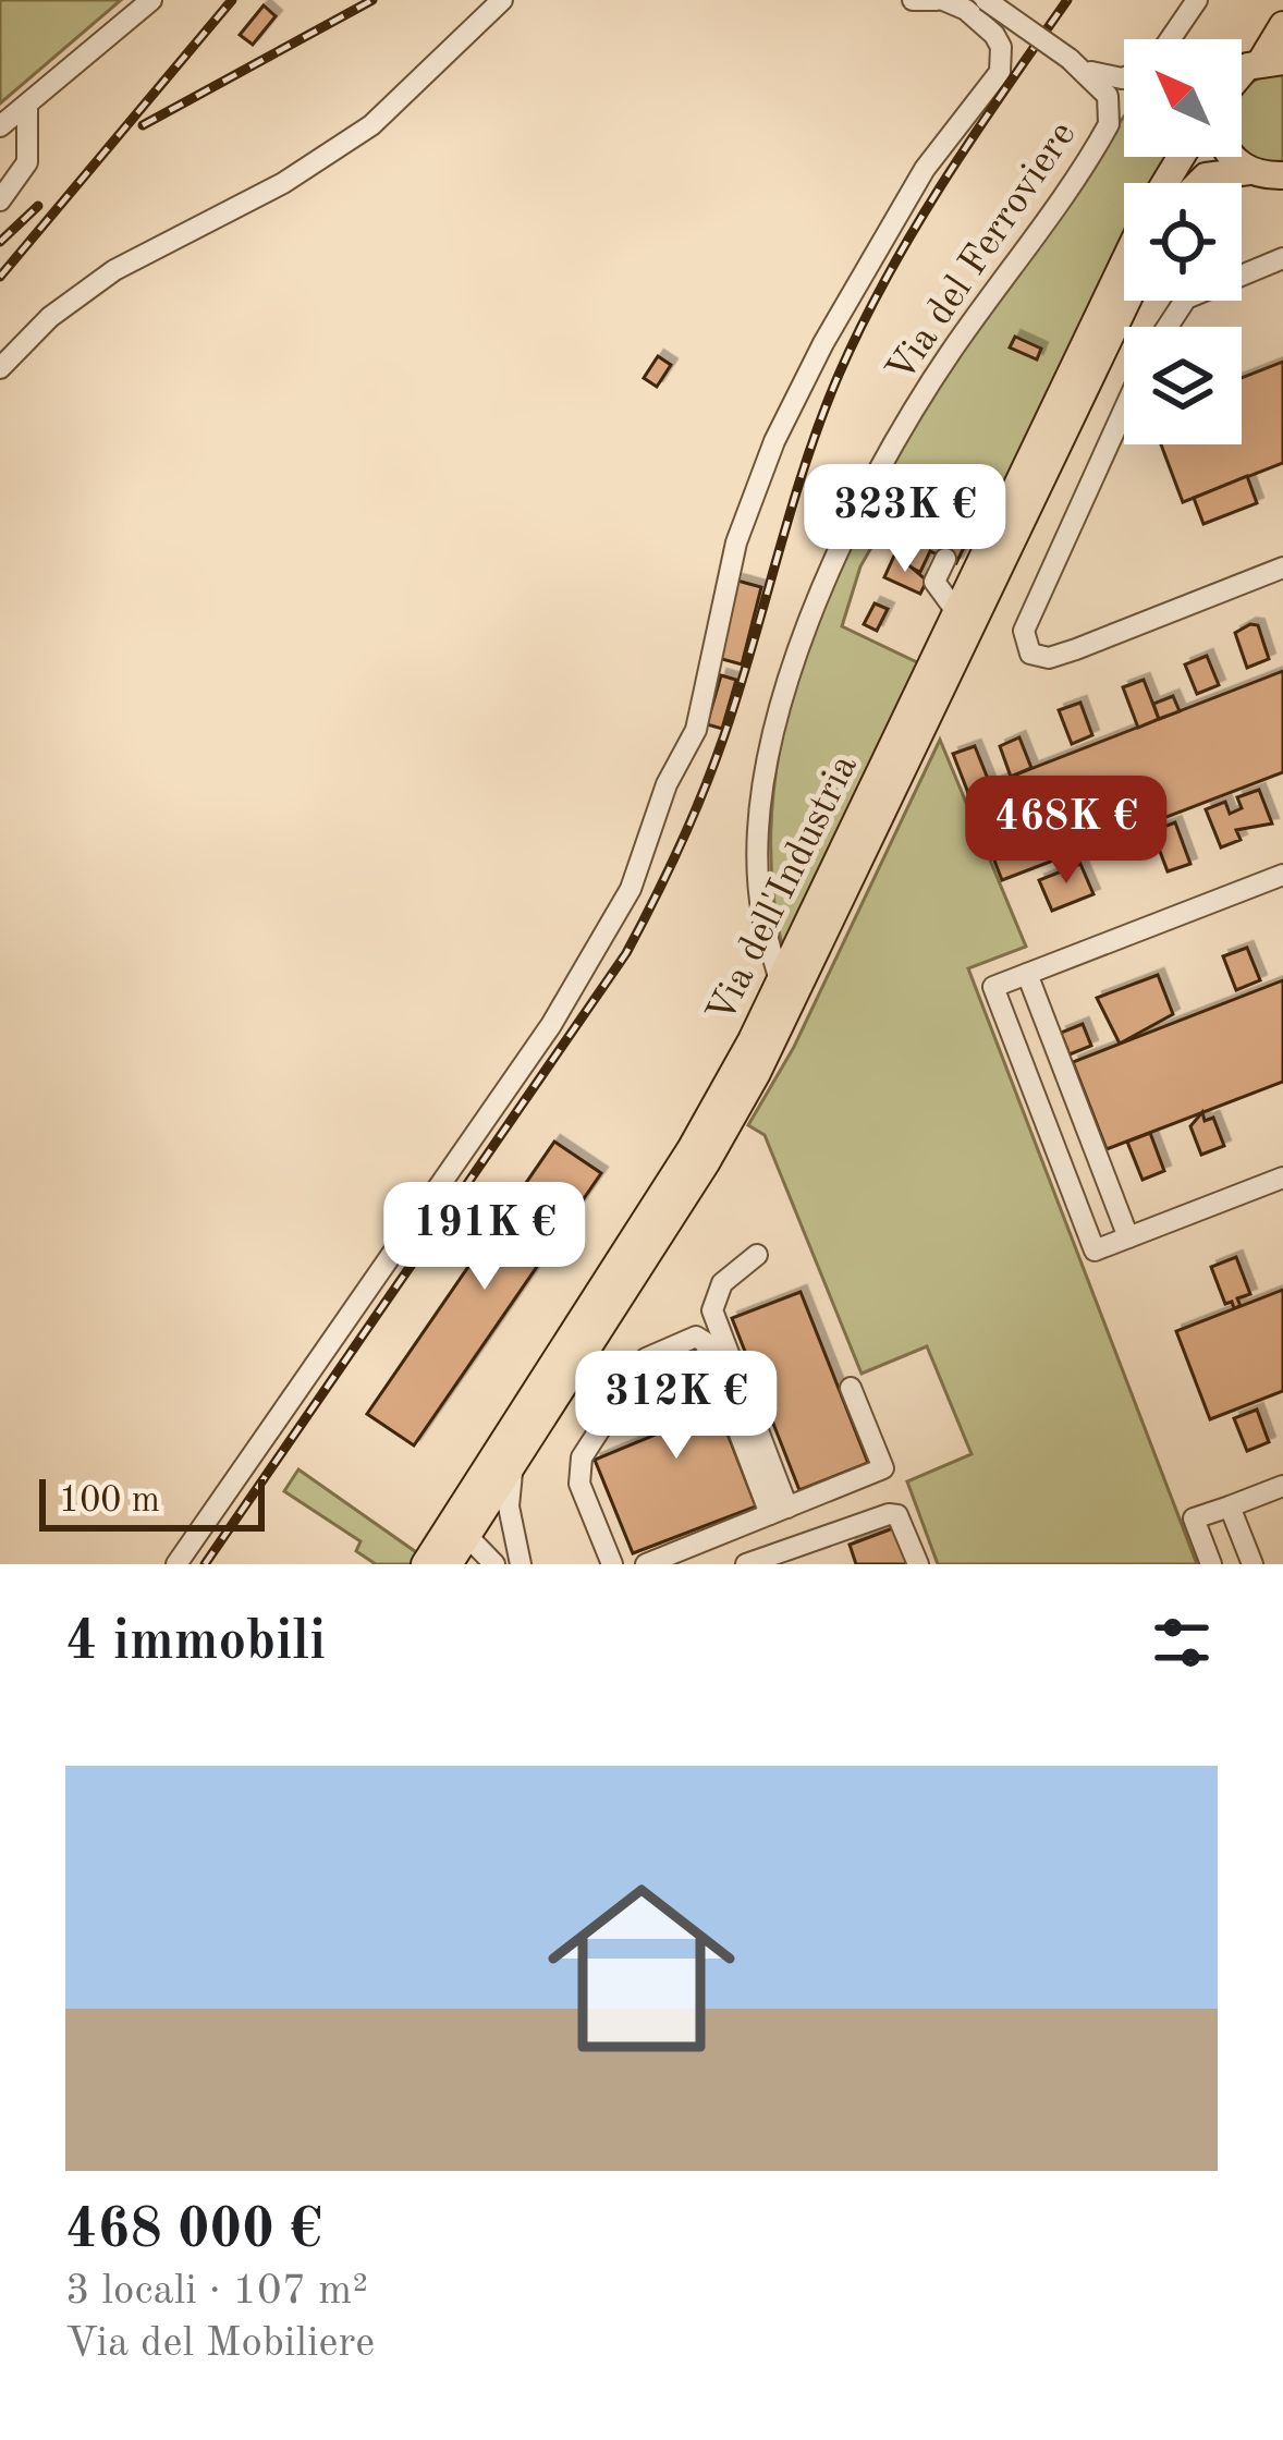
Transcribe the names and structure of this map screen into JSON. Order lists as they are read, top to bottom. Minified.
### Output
{"streets":{"main road":["Via dell'Industria"],"street":["Via del Ferroviere"]},"crossings":[["Via del Ferroviere","Via dell'Industria"]],"scale_bar":"100 m","north":"top left","page":{"price":["323K €","468K €","191K €","312K €"],"scale":"100 m","heading":"4 immobili","list":[{"name":"468 000 €","note":"3 locali · 107 m² · Via del Mobiliere"}]}}
